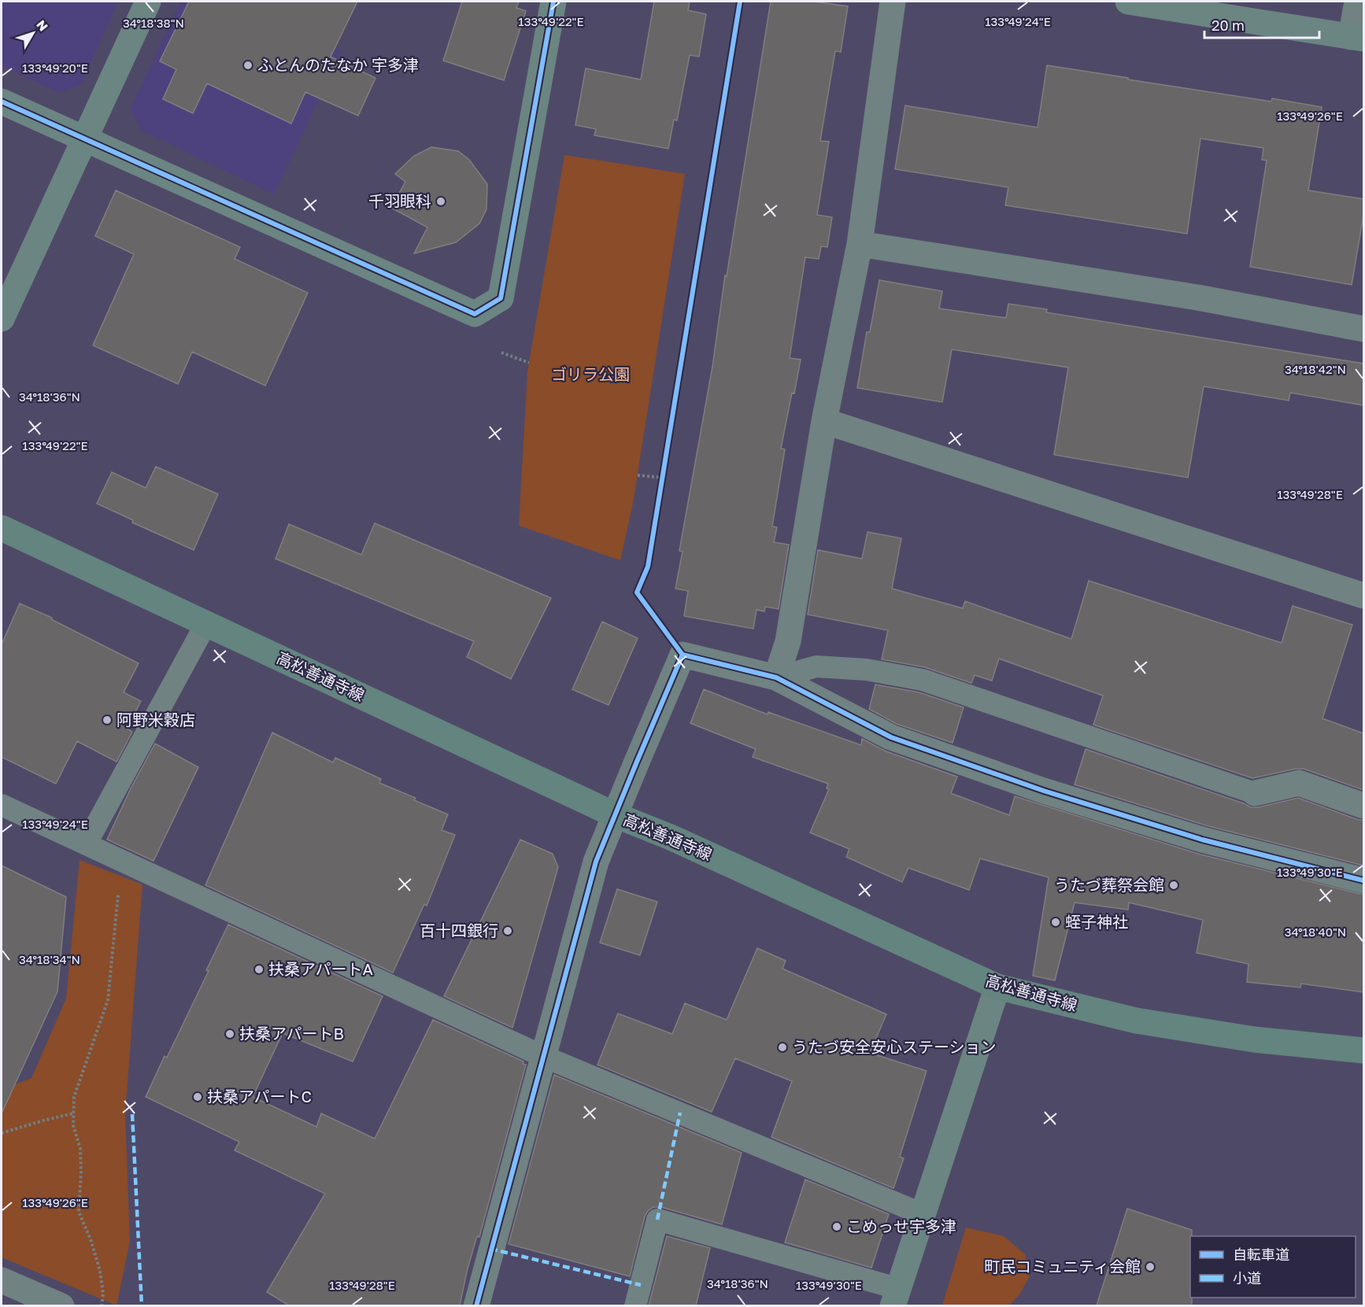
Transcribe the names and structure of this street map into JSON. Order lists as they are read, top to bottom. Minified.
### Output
{"streets":{"main road":["高松善通寺線"]},"parks":["ゴリラ公園"],"places":["ふとんのたなか 宇多津","千羽眼科","阿野米穀店","うたづ葬祭会館","蛭子神社","百十四銀行","扶桑アパートA","扶桑アパートB","うたづ安全安心ステーション","扶桑アパートC","こめっせ宇多津","町民コミュニティ会館"],"legend":["自転車道","小道"],"scale_bar":"20 m","north":"top right","coordinates":["133°49'22\"E","133°49'24\"E","34°18'38\"N","133°49'20\"E","133°49'26\"E","34°18'42\"N","34°18'36\"N","133°49'28\"E","133°49'30\"E","34°18'40\"N","34°18'34\"N"]}
